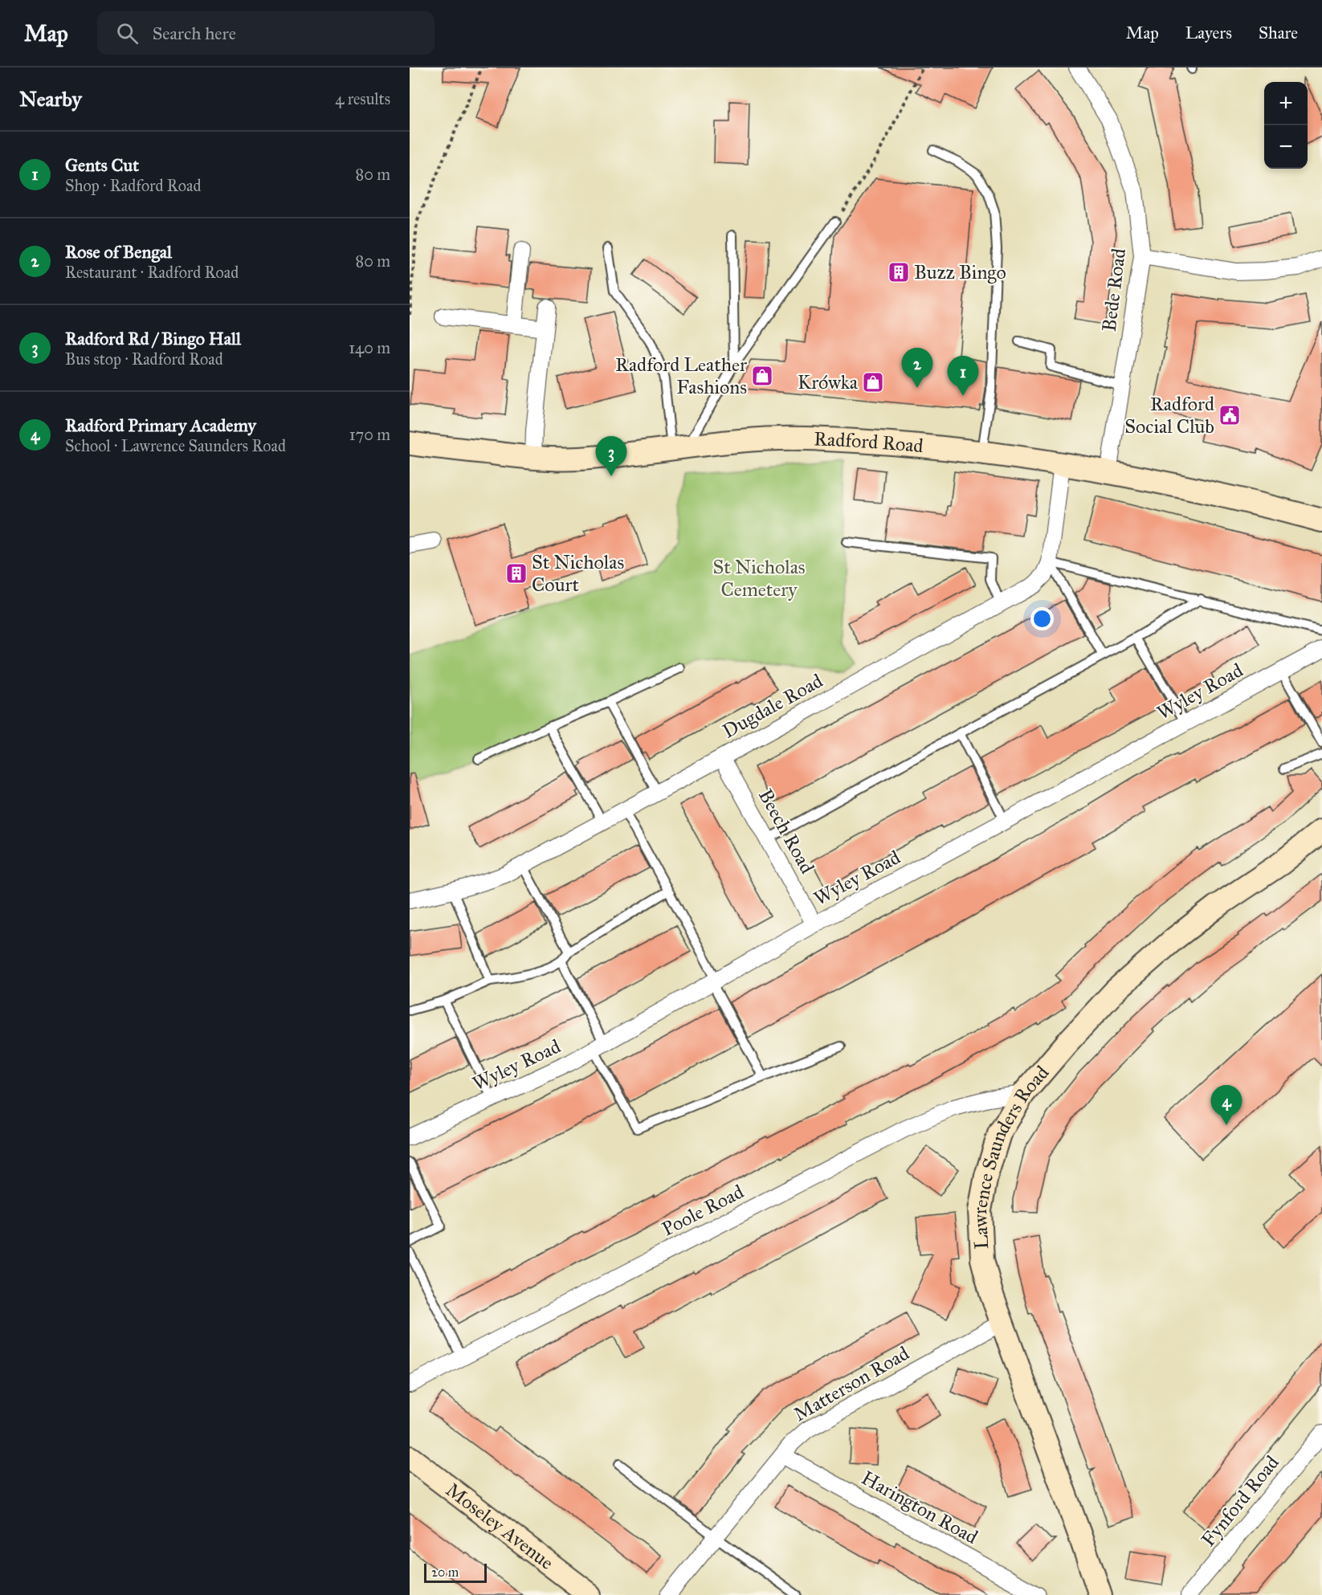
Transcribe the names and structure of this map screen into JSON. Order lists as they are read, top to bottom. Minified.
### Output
{"streets":{"main road":["Radford Road","Lawrence Saunders Road","Moseley Avenue"],"street":["Bede Road","Wyley Road","Dugdale Road","Beech Road","Poole Road","Matterson Road","Fynford Road","Harington Road"]},"crossings":[["Bede Road","Radford Road"],["Radford Road","Dugdale Road"],["Wyley Road","Beech Road"],["Dugdale Road","Beech Road"],["Lawrence Saunders Road","Poole Road"],["Lawrence Saunders Road","Matterson Road"],["Matterson Road","Harington Road"]],"parks":["St Nicholas Cemetery"],"places":{"building":["Buzz Bingo","St Nicholas Court"],"shop":["Radford Leather Fashions","Krówka"],"public building":["Radford Social Club"]},"scale_bar":"20 m","page":{"header":"Map","search":"Search here","nav":["Map","Layers","Share"],"heading":["Nearby","4 results"],"map_buttons":["+","−"],"list":[{"mark":"1","name":"Gents Cut","note":"Shop · Radford Road","value":"80 m"},{"mark":"2","name":"Rose of Bengal","note":"Restaurant · Radford Road","value":"80 m"},{"mark":"3","name":"Radford Rd / Bingo Hall","note":"Bus stop · Radford Road","value":"140 m"},{"mark":"4","name":"Radford Primary Academy","note":"School · Lawrence Saunders Road","value":"170 m"}],"pins":["2","1","3","4"],"scale":"20 m"}}
